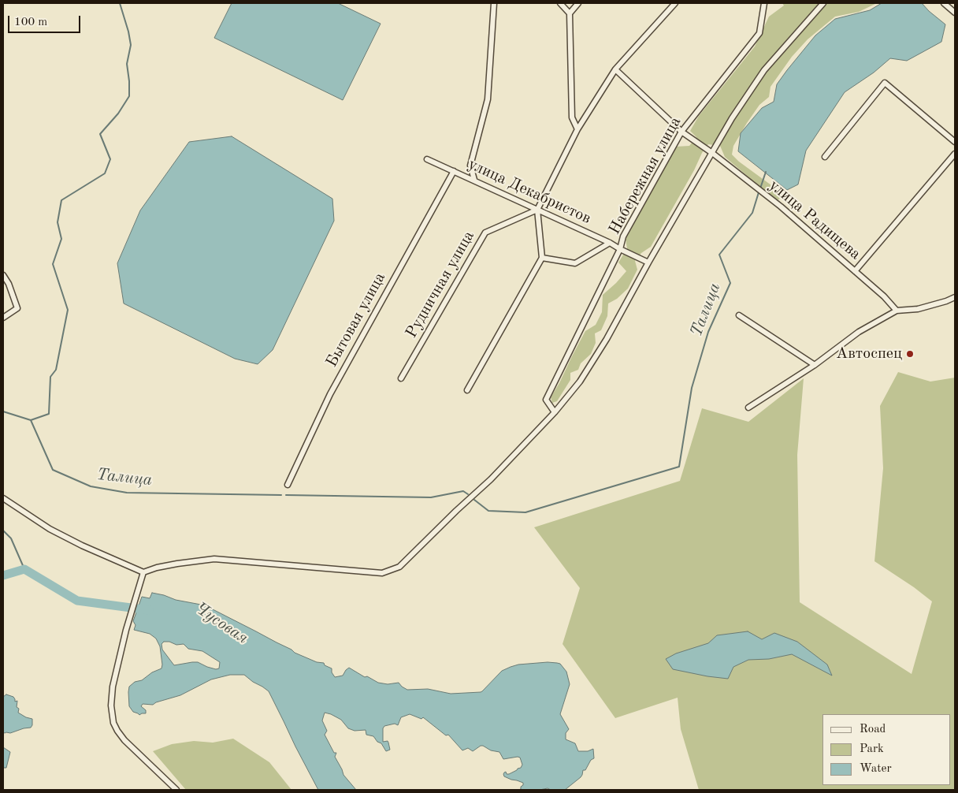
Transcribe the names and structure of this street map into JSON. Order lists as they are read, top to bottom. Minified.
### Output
{"streets":{"street":["Набережная улица","улица Декабристов","улица Радищева","Рудничная улица","Бытовая улица"]},"crossings":[["Набережная улица","улица Декабристов"],["Набережная улица","улица Радищева"],["улица Декабристов","Рудничная улица"],["улица Декабристов","Бытовая улица"]],"water":["Талица","Чусовая"],"places":["Автоспец"],"legend":["Road","Park","Water"],"scale_bar":"100 m"}
